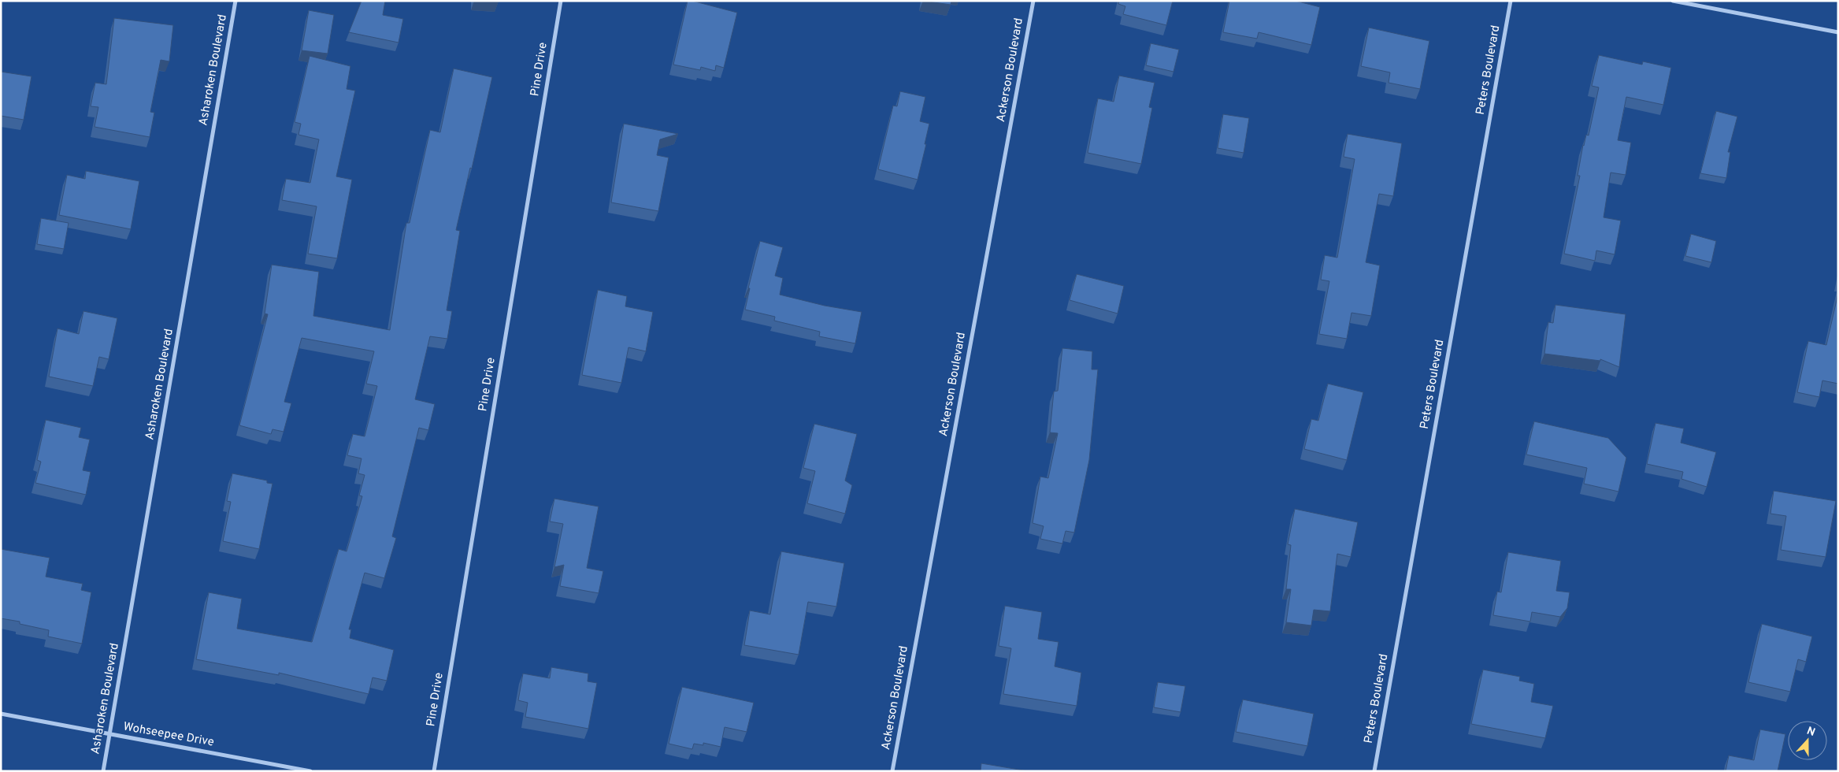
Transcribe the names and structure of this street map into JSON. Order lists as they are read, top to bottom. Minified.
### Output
{"streets":{"street":["Pine Drive","Asharoken Boulevard","Ackerson Boulevard","Peters Boulevard","Wohseepee Drive"]},"crossings":[["Asharoken Boulevard","Wohseepee Drive"]],"north":"top"}
